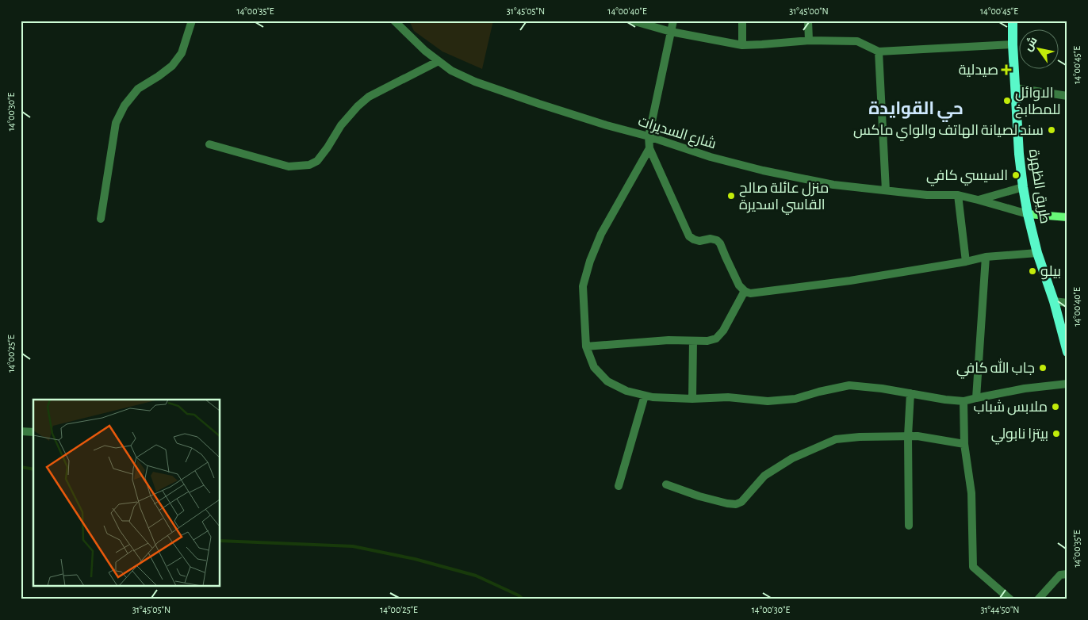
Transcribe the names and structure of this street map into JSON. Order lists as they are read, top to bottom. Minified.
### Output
{"streets":{"main road":["طريق الظهرة"],"street":["شارع السديرات"]},"crossings":[["شارع السديرات","طريق الظهرة"]],"districts":["حي القوايدة"],"places":{"health":["صيدلية"],"other":["الاوائل للمطابخ","سند لصيانة الهاتف والواي ماكس","السيسي كافي","منزل عائلة صالح القاسي اسديرة","بيلو","جاب الله كافي","ملابس شباب","بيتزا نابولي"]},"north":"top left","coordinates":["14°00'35\"E","31°45'05\"N","14°00'40\"E","31°45'00\"N","14°00'45\"E","14°00'30\"E","14°00'25\"E","31°44'50\"N"]}
